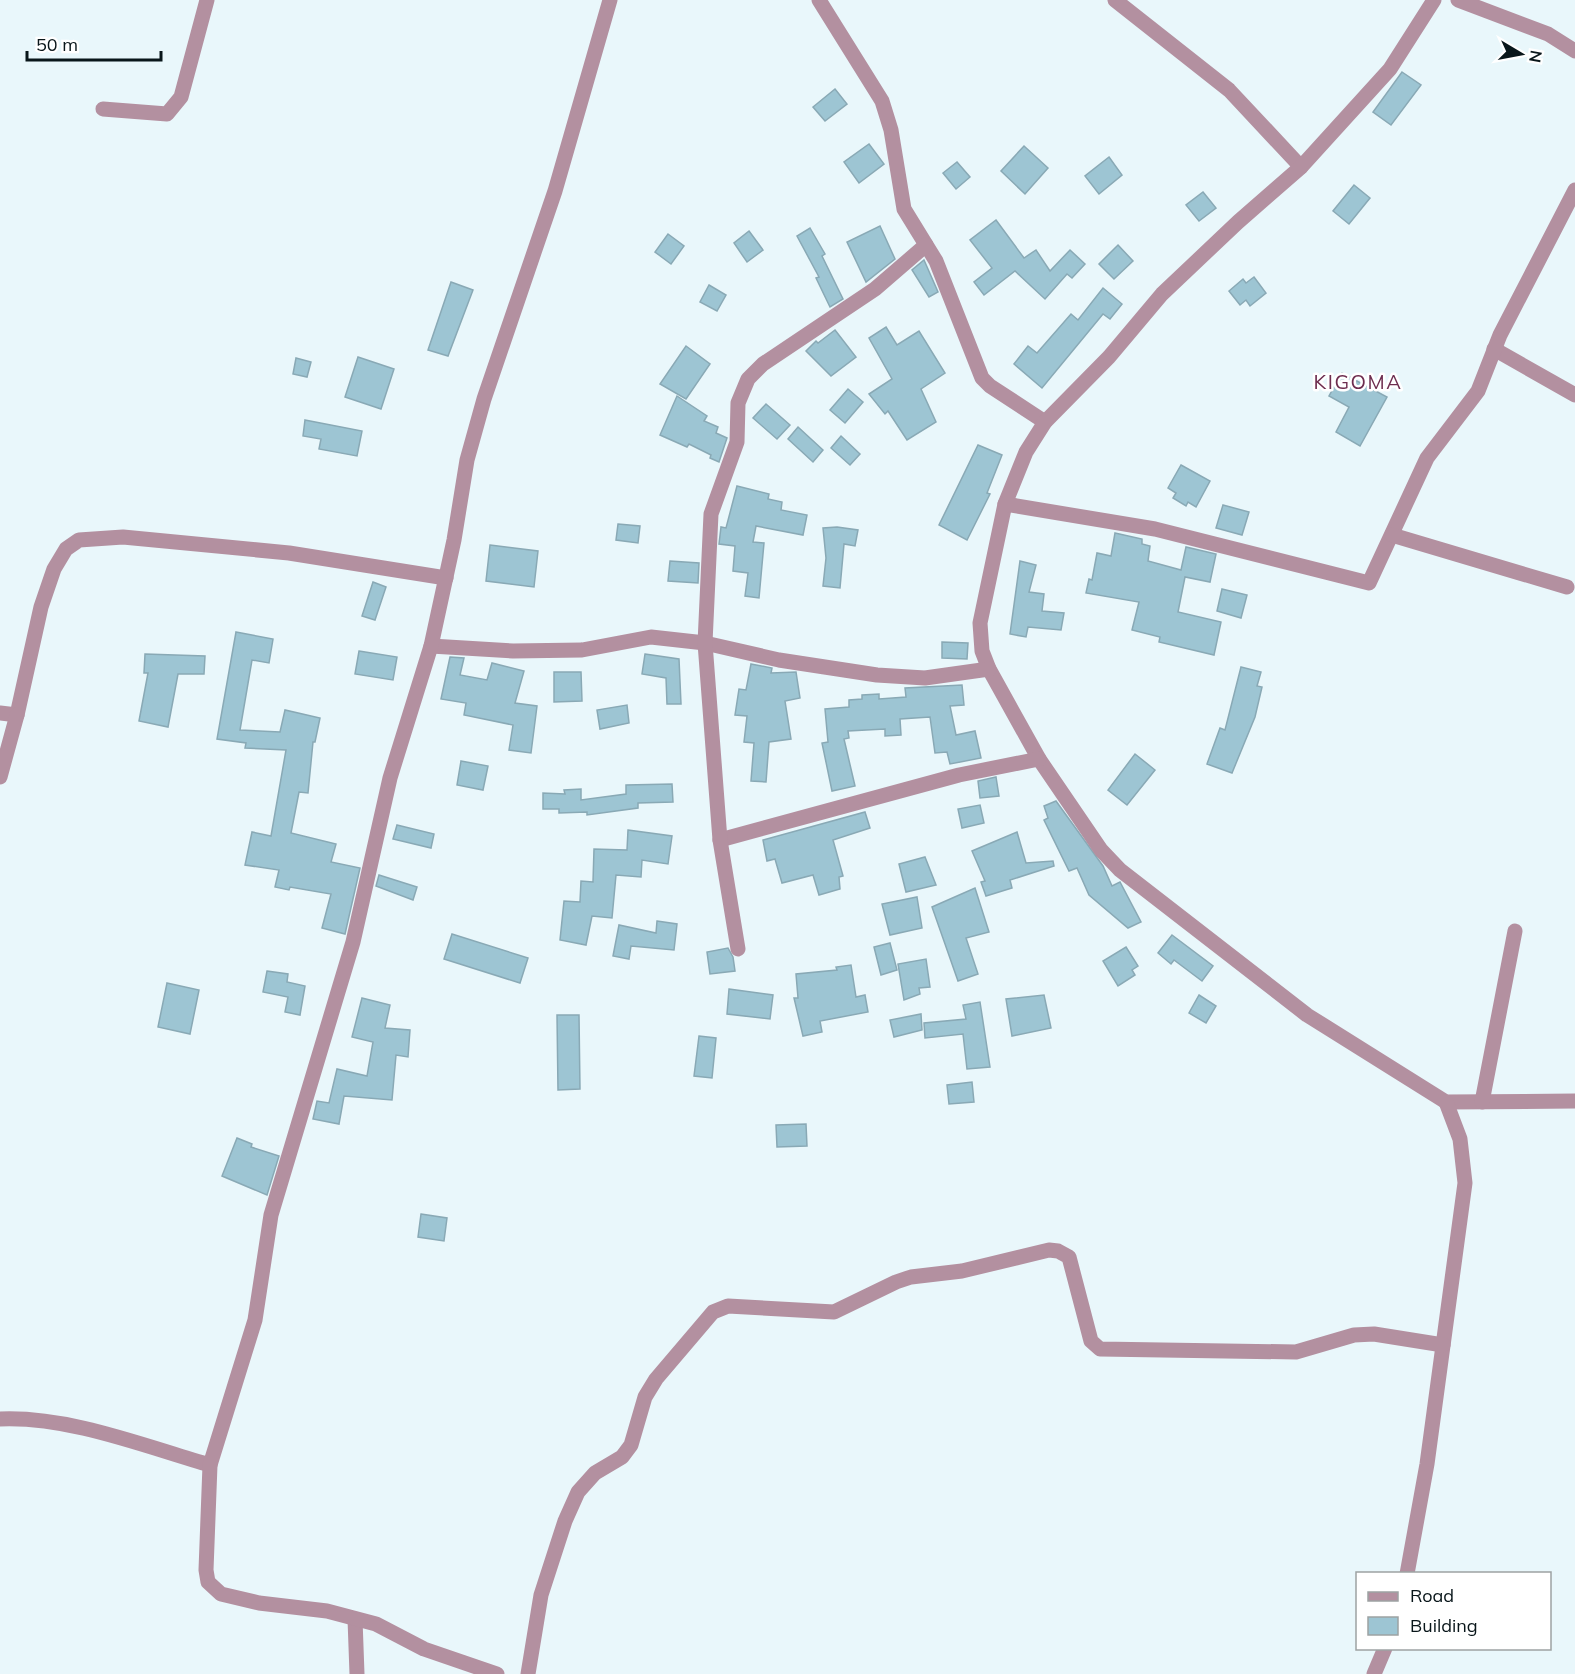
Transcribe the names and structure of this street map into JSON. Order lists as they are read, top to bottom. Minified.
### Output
{"districts":["KIGOMA"],"legend":["Road","Building"],"scale_bar":"50 m","north":"right"}
